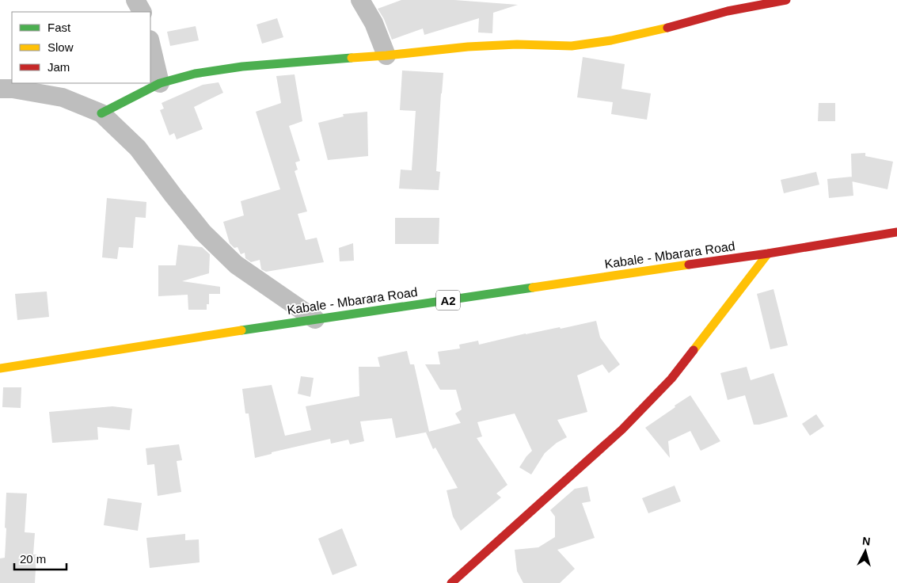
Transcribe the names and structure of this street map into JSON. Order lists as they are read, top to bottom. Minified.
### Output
{"streets":{"main road":["Kabale - Mbarara Road","A2"]},"legend":["Fast","Slow","Jam"],"scale_bar":"20 m","north":"top"}
